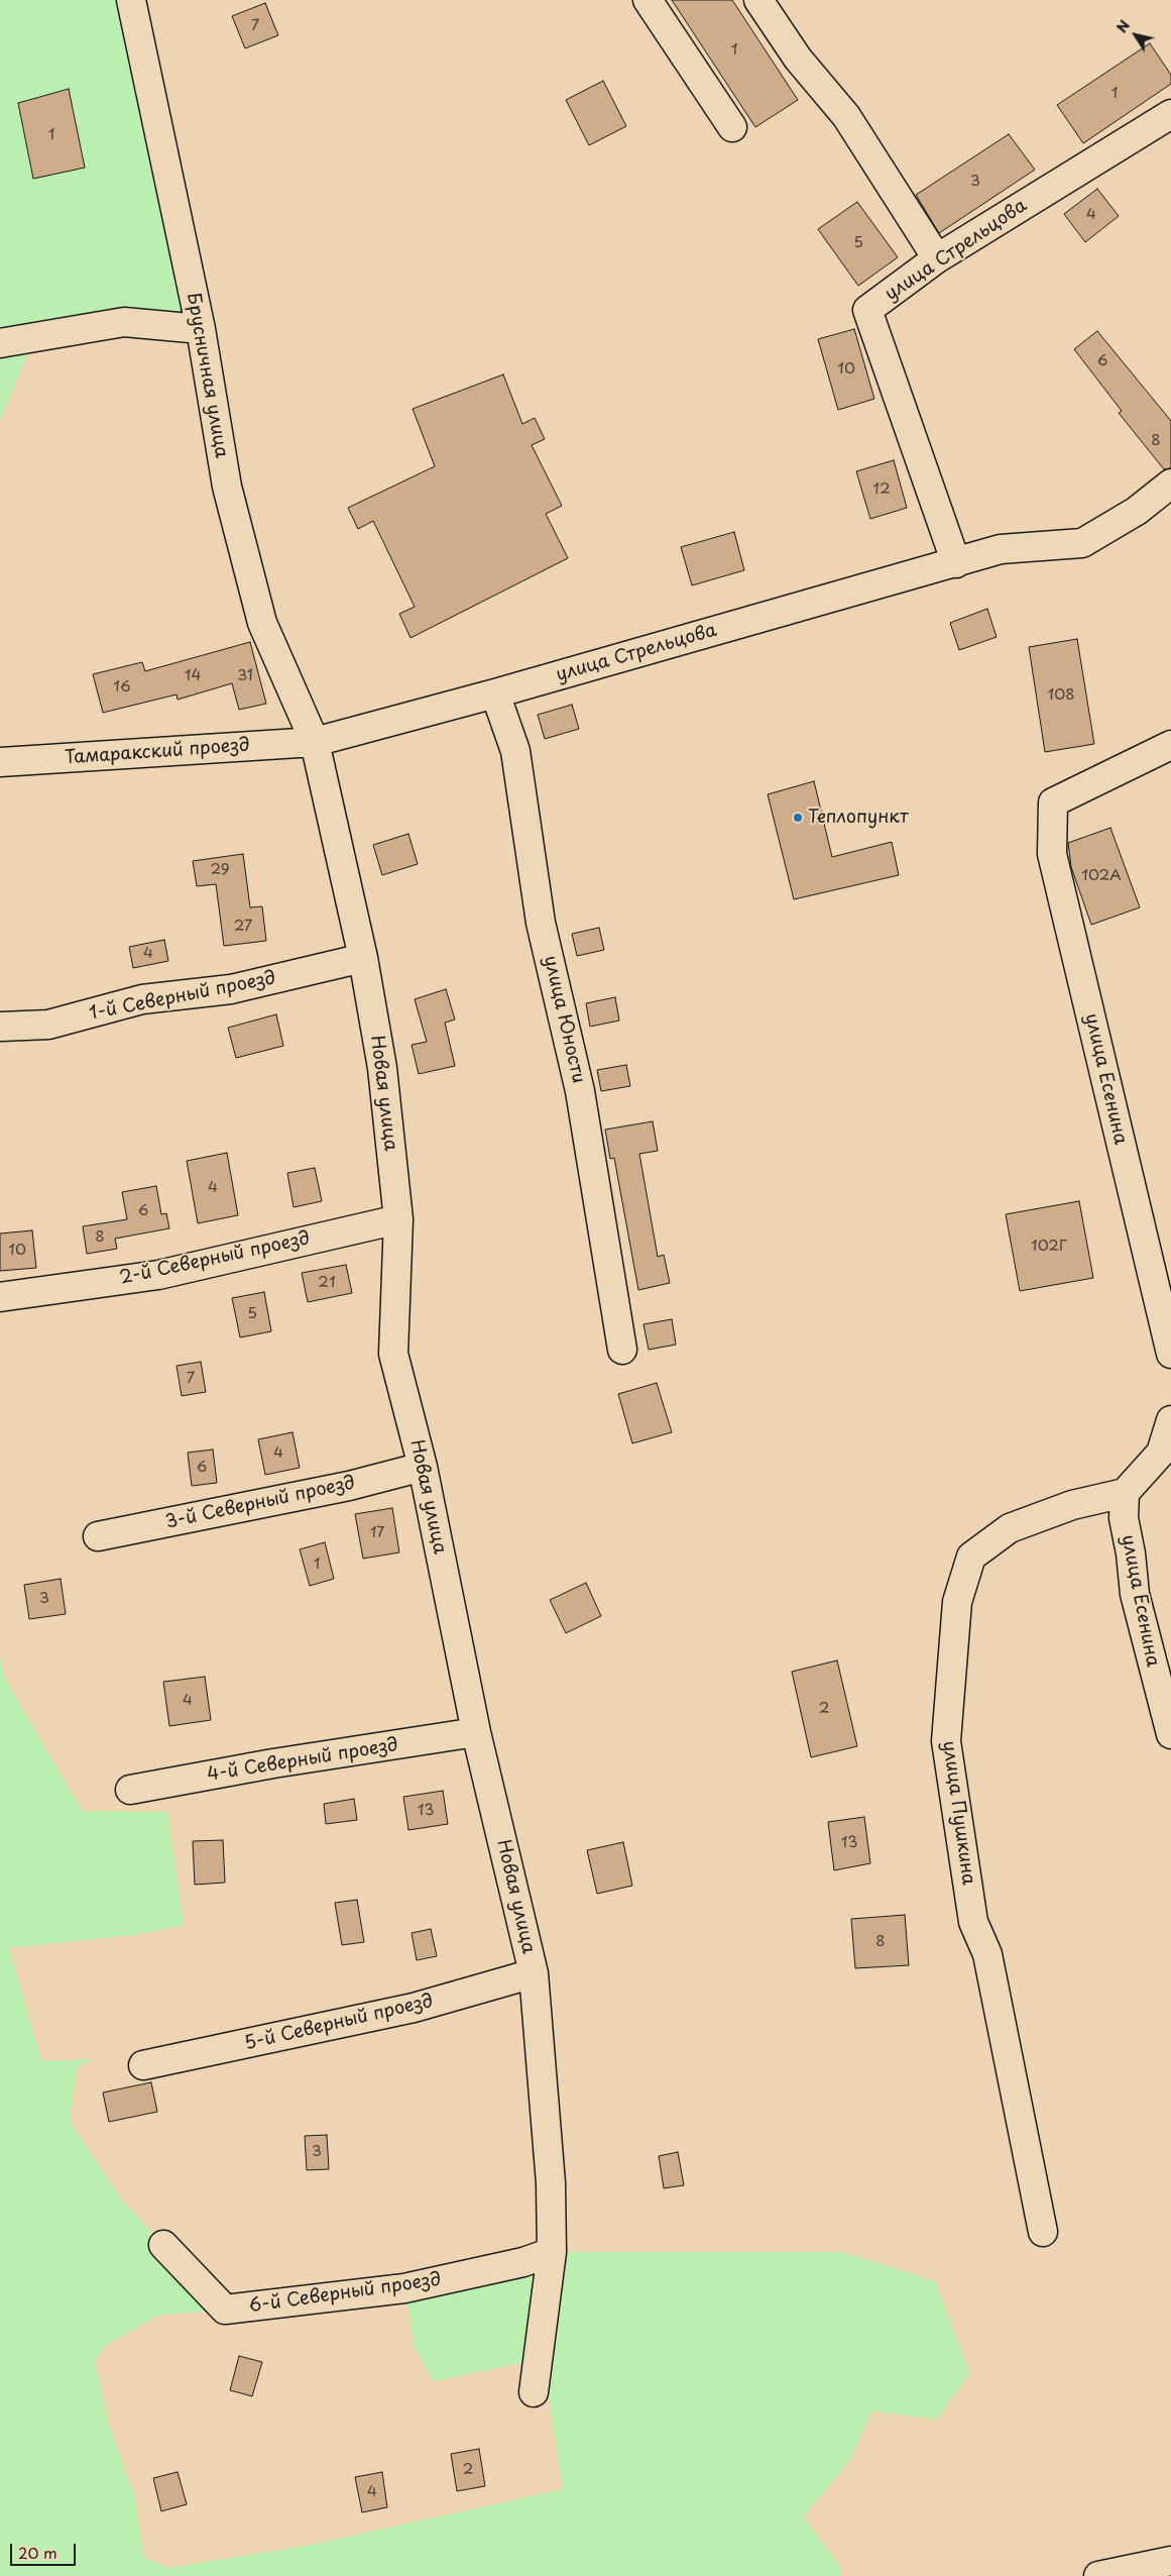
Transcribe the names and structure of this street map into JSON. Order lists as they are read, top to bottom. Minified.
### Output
{"streets":{"street":["улица Стрельцова","Брусничная улица","Тамаракский проезд","1-й Северный проезд","улица Юности","улица Есенина","Новая улица","2-й Северный проезд","3-й Северный проезд","4-й Северный проезд","улица Пушкина","5-й Северный проезд","6-й Северный проезд"]},"crossings":[["улица Стрельцова","Брусничная улица"],["улица Стрельцова","Тамаракский проезд"],["улица Стрельцова","улица Юности"],["улица Стрельцова","Новая улица"],["Брусничная улица","Тамаракский проезд"],["Брусничная улица","Новая улица"],["Тамаракский проезд","Новая улица"],["1-й Северный проезд","Новая улица"],["улица Есенина","улица Пушкина"],["Новая улица","2-й Северный проезд"],["Новая улица","3-й Северный проезд"],["Новая улица","4-й Северный проезд"],["Новая улица","5-й Северный проезд"],["Новая улица","6-й Северный проезд"]],"places":["Теплопункт"],"house_numbers":["7","1","1","1","3","4","5","6","10","8","12","14","31","16","108","29","102А","27","4","4","6","8","102Г","10","21","5","7","4","6","17","1","3","4","2","13","13","8","3","2","4"],"scale_bar":"20 m","north":"top left"}
